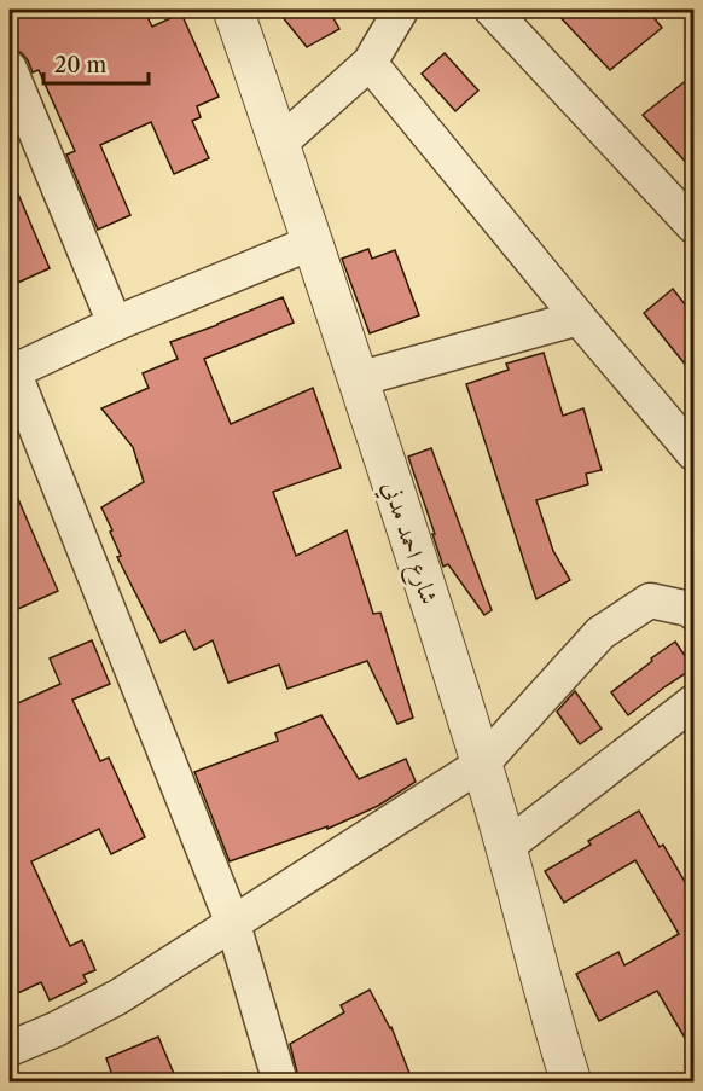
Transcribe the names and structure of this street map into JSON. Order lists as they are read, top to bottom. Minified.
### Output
{"streets":{"street":["شارع احمد مدني"]},"scale_bar":"20 m"}
